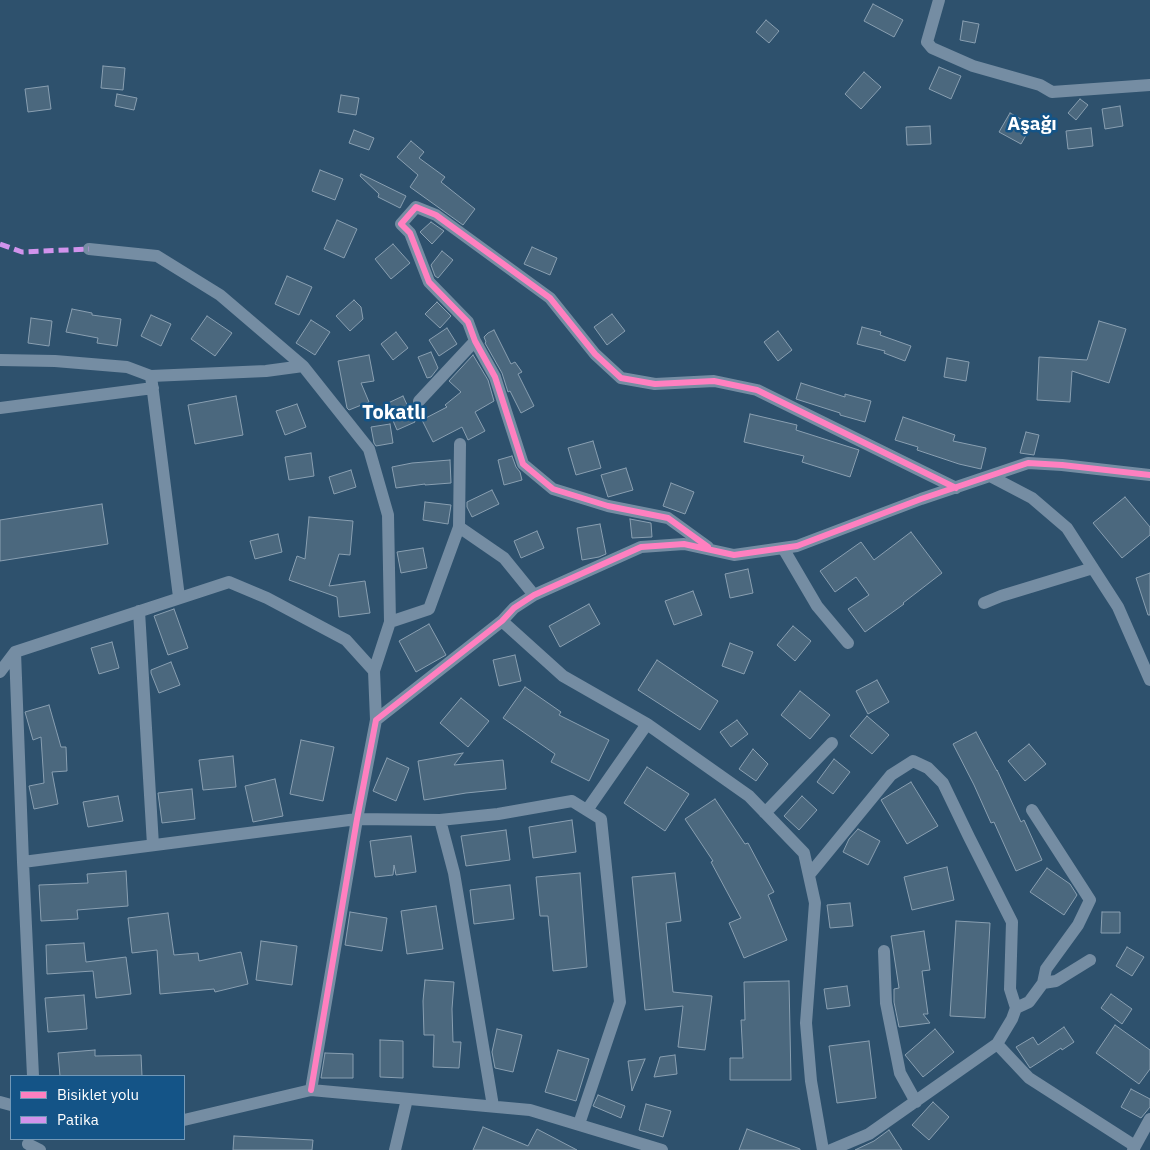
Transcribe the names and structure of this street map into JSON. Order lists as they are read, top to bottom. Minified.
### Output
{"districts":["Aşağı","Tokatlı"],"legend":["Bisiklet yolu","Patika"]}
